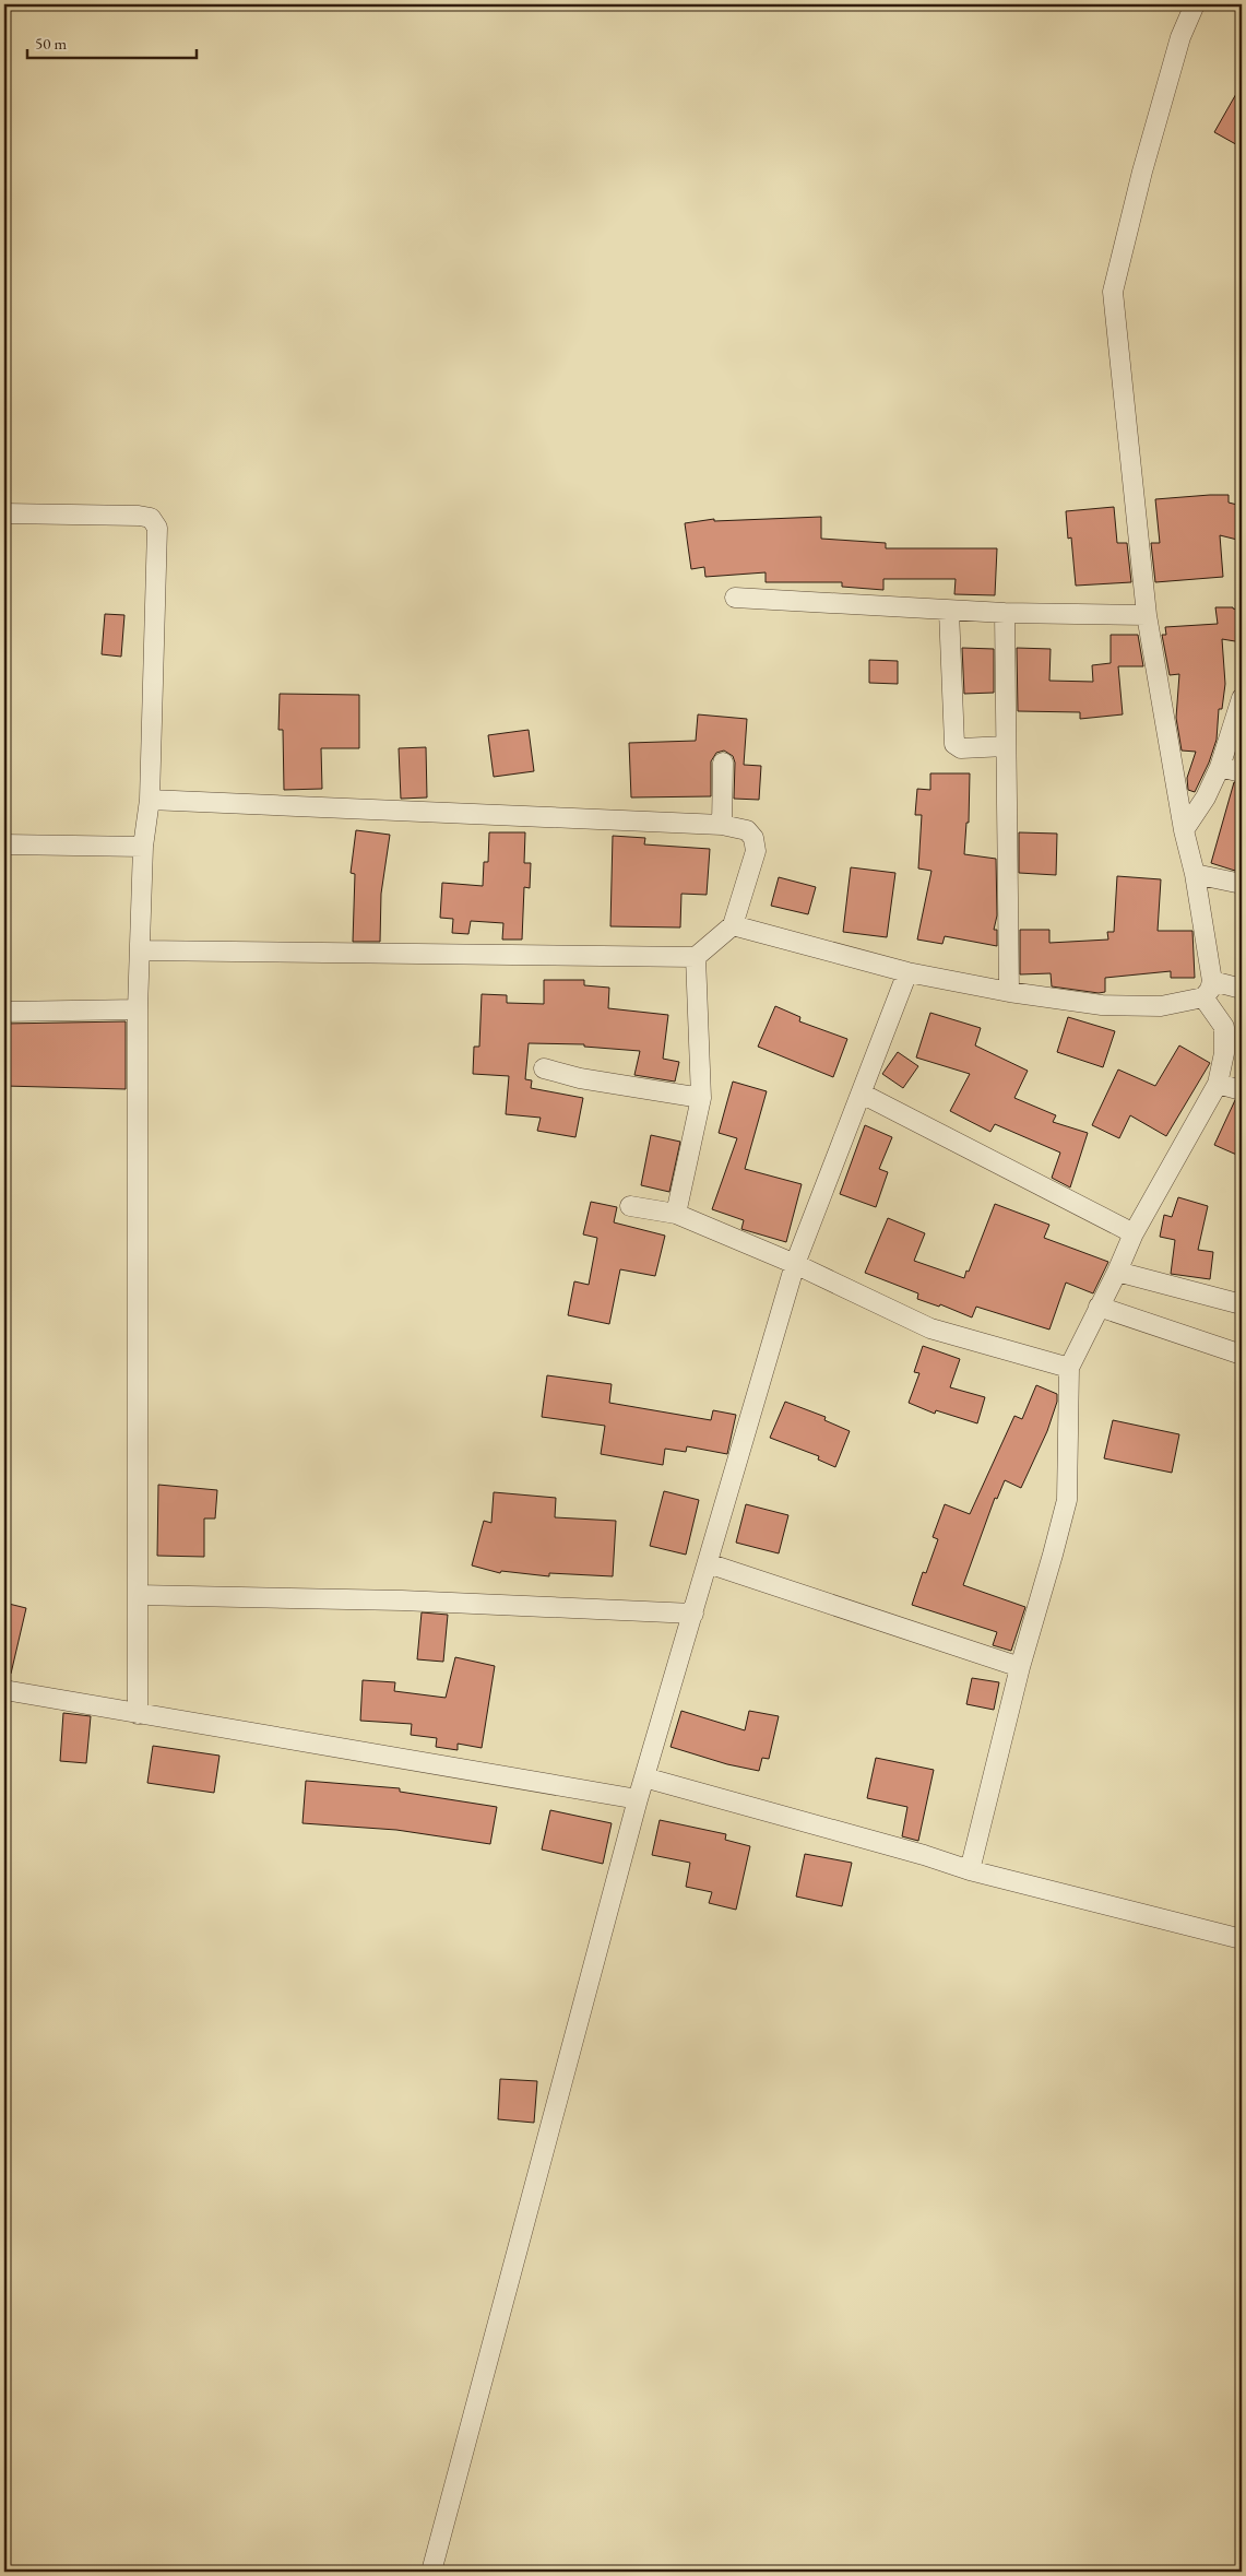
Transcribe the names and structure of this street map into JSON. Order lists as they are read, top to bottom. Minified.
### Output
{"scale_bar":"50 m"}
